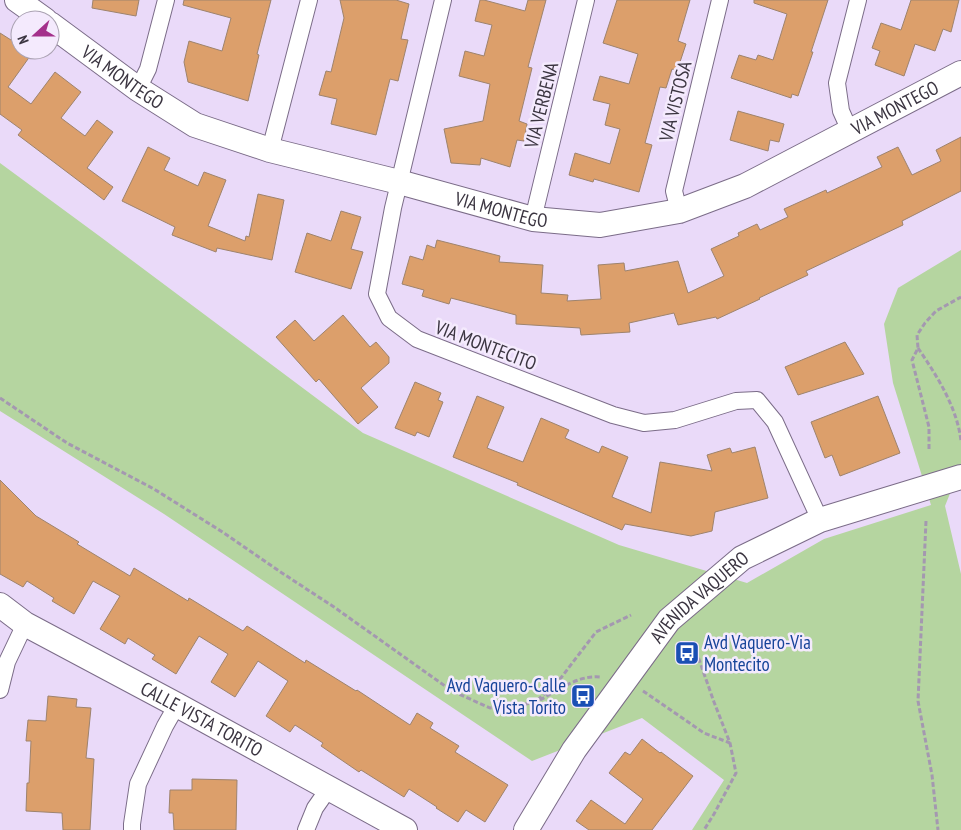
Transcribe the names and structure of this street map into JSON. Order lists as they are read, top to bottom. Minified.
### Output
{"streets":{"street":["VIA MONTEGO","VIA VISTOSA","VIA VERBENA","VIA MONTECITO","AVENIDA VAQUERO","CALLE VISTA TORITO"]},"crossings":[["VIA MONTEGO","VIA VISTOSA"],["VIA MONTEGO","VIA VERBENA"],["VIA MONTEGO","VIA MONTECITO"],["VIA MONTECITO","AVENIDA VAQUERO"]],"places":{"bus stop":["Avd Vaquero-Via Montecito","Avd Vaquero-Calle Vista Torito"]},"north":"left"}
